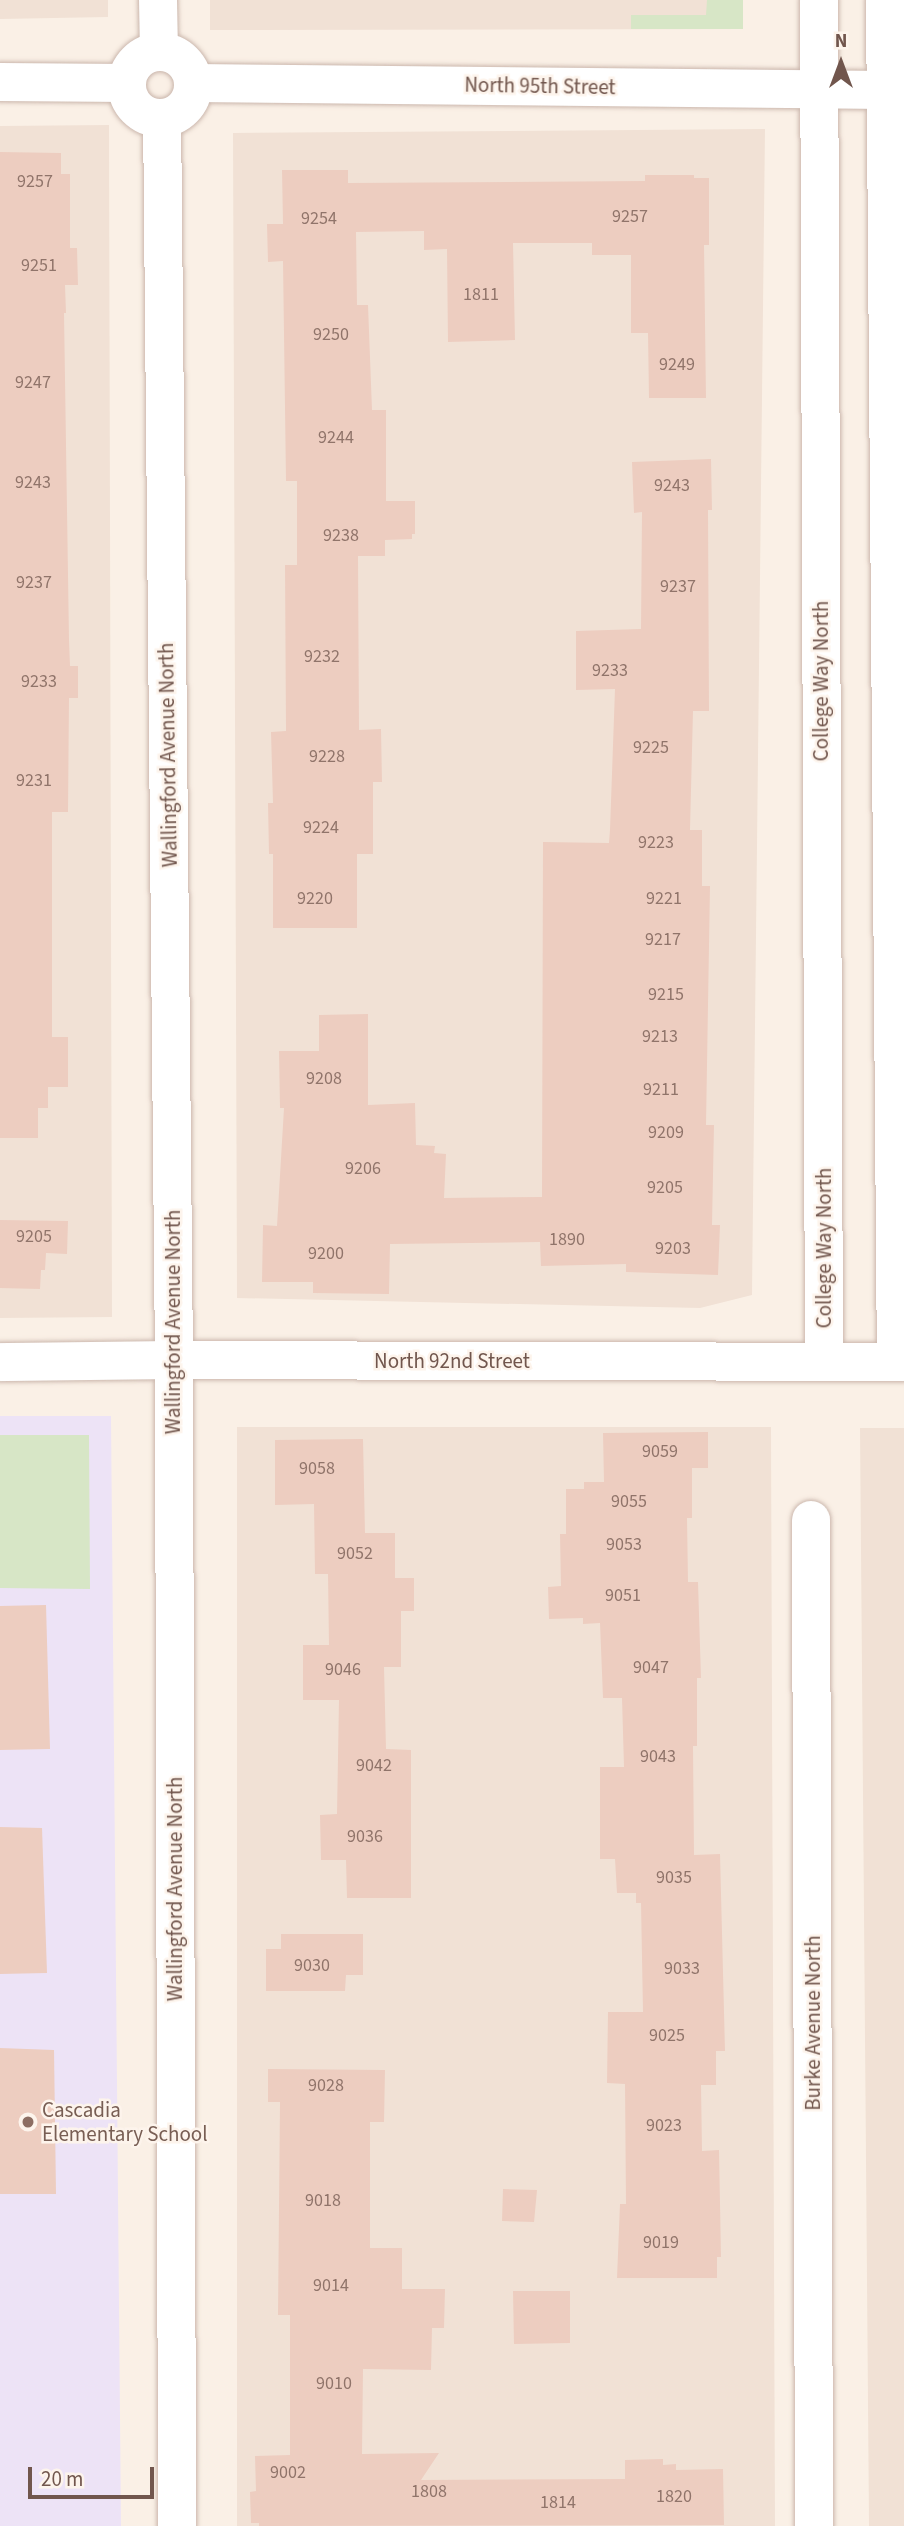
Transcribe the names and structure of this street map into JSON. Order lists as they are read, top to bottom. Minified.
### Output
{"streets":{"street":["North 95th Street","College Way North","Wallingford Avenue North","North 92nd Street","Burke Avenue North"]},"crossings":[["North 95th Street","College Way North"],["North 95th Street","Wallingford Avenue North"],["College Way North","North 92nd Street"],["Wallingford Avenue North","North 92nd Street"]],"places":["Cascadia Elementary School"],"house_numbers":["9257","9257","9254","9251","1811","9250","9249","9247","9244","9243","9243","9238","9237","9237","9232","9233","9233","9225","9228","9231","9224","9223","9220","9221","9217","9215","9213","9208","9211","9209","9206","9205","9205","1890","9203","9200","9059","9058","9055","9053","9052","9051","9047","9046","9043","9042","9036","9035","9030","9033","9025","9028","9023","9018","9019","9014","9010","9002","1808","1820","1814"],"scale_bar":"20 m","north":"top"}
